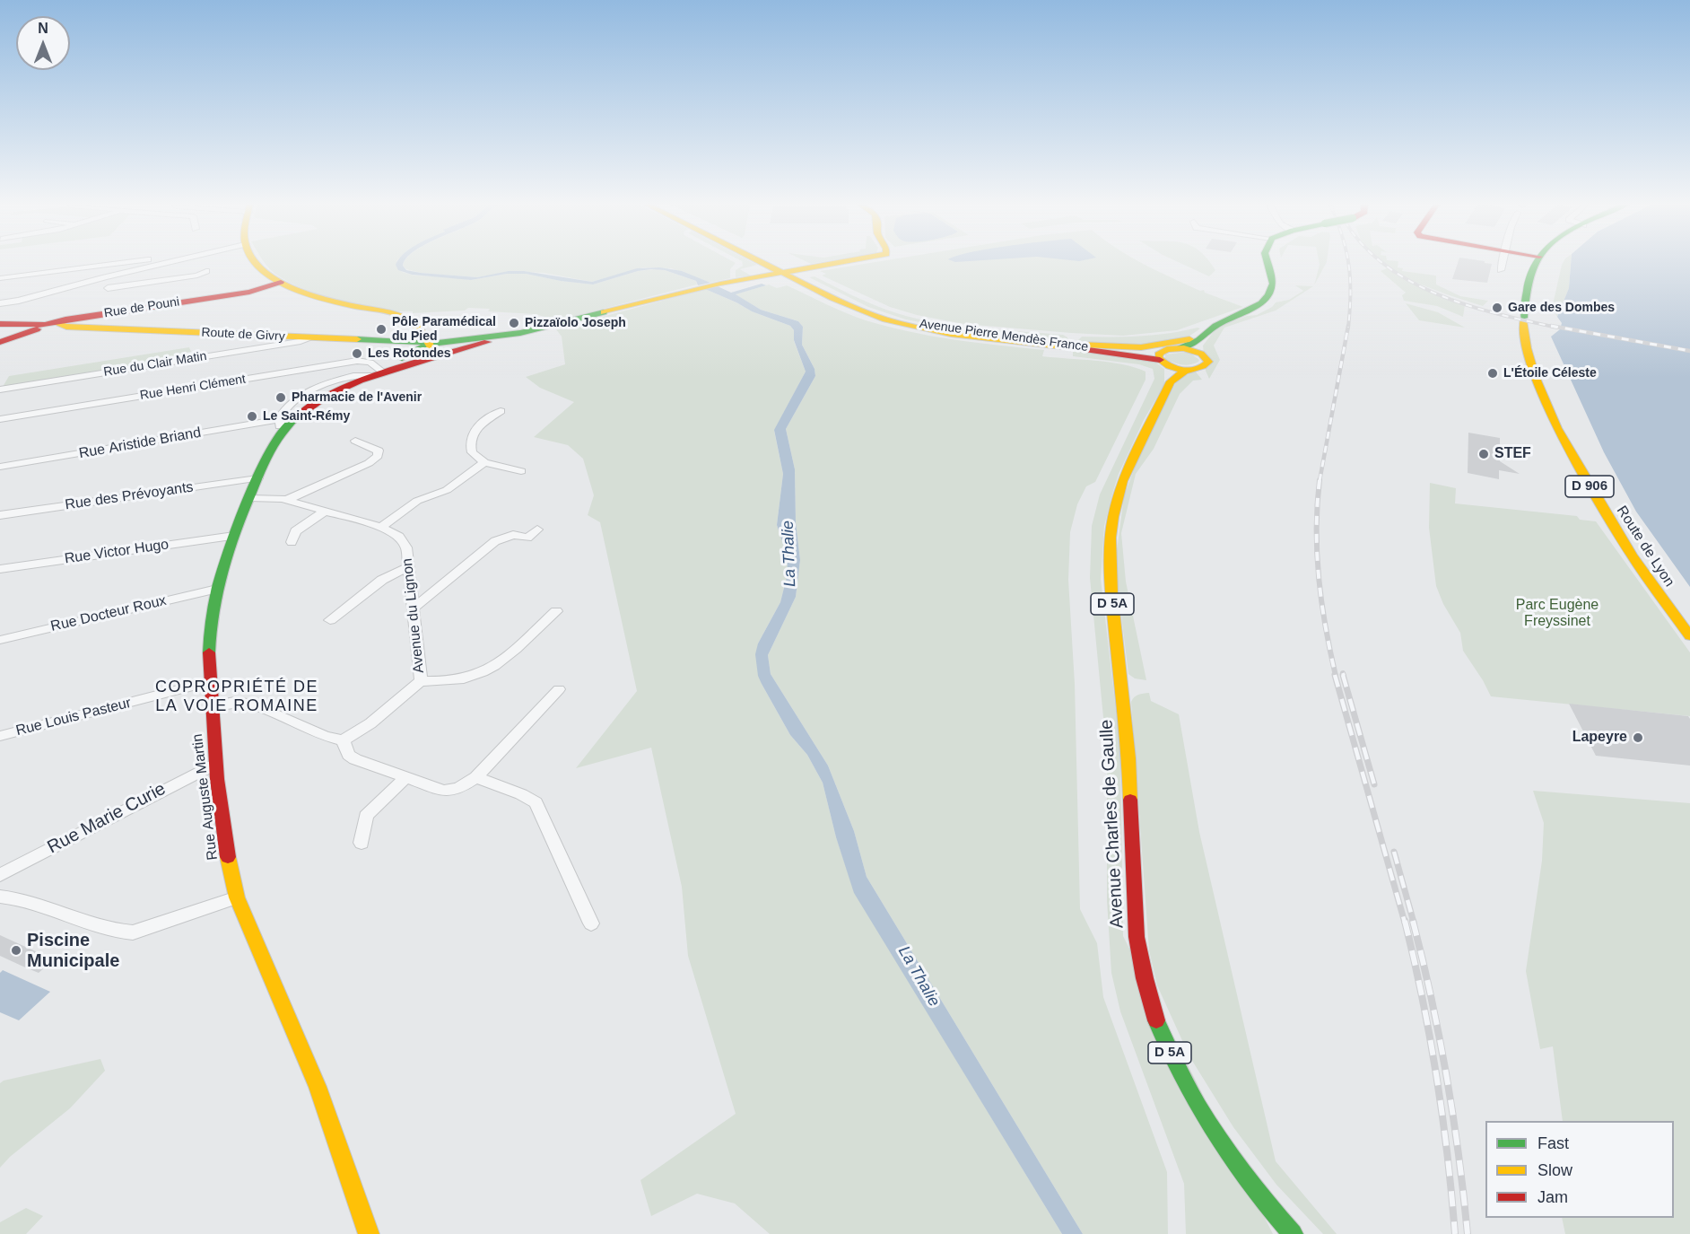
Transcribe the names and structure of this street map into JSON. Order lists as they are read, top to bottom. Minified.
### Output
{"streets":{"main road":["Rue de Pouni","Route de Givry","Avenue Pierre Mendès France","D 906","Route de Lyon","D 5A","Rue Auguste Martin","Avenue Charles de Gaulle"],"street":["Rue du Clair Matin","Rue Henri Clément","Rue Aristide Briand","Rue des Prévoyants","Rue Victor Hugo","Rue Docteur Roux","Avenue du Lignon","Rue Louis Pasteur","Rue Marie Curie"]},"crossings":[["Rue de Pouni","Route de Givry"],["Route de Givry","Rue du Clair Matin"],["Avenue Pierre Mendès France","Avenue Charles de Gaulle"],["Rue Aristide Briand","Rue Auguste Martin"],["Rue des Prévoyants","Rue Auguste Martin"],["Rue Victor Hugo","Rue Auguste Martin"],["Rue Docteur Roux","Rue Auguste Martin"],["Avenue du Lignon","Rue Auguste Martin"],["Rue Louis Pasteur","Rue Auguste Martin"],["Rue Auguste Martin","Rue Marie Curie"]],"districts":["COPROPRIÉTÉ DE LA VOIE ROMAINE"],"water":["La Thalie"],"parks":["Parc Eugène Freyssinet"],"places":["Gare des Dombes","Pizzaïolo Joseph","Pôle Paramédical du Pied","Les Rotondes","L'Étoile Céleste","Pharmacie de l'Avenir","Le Saint-Rémy","STEF","Lapeyre","Piscine Municipale"],"legend":["Fast","Slow","Jam"],"north":"top"}
